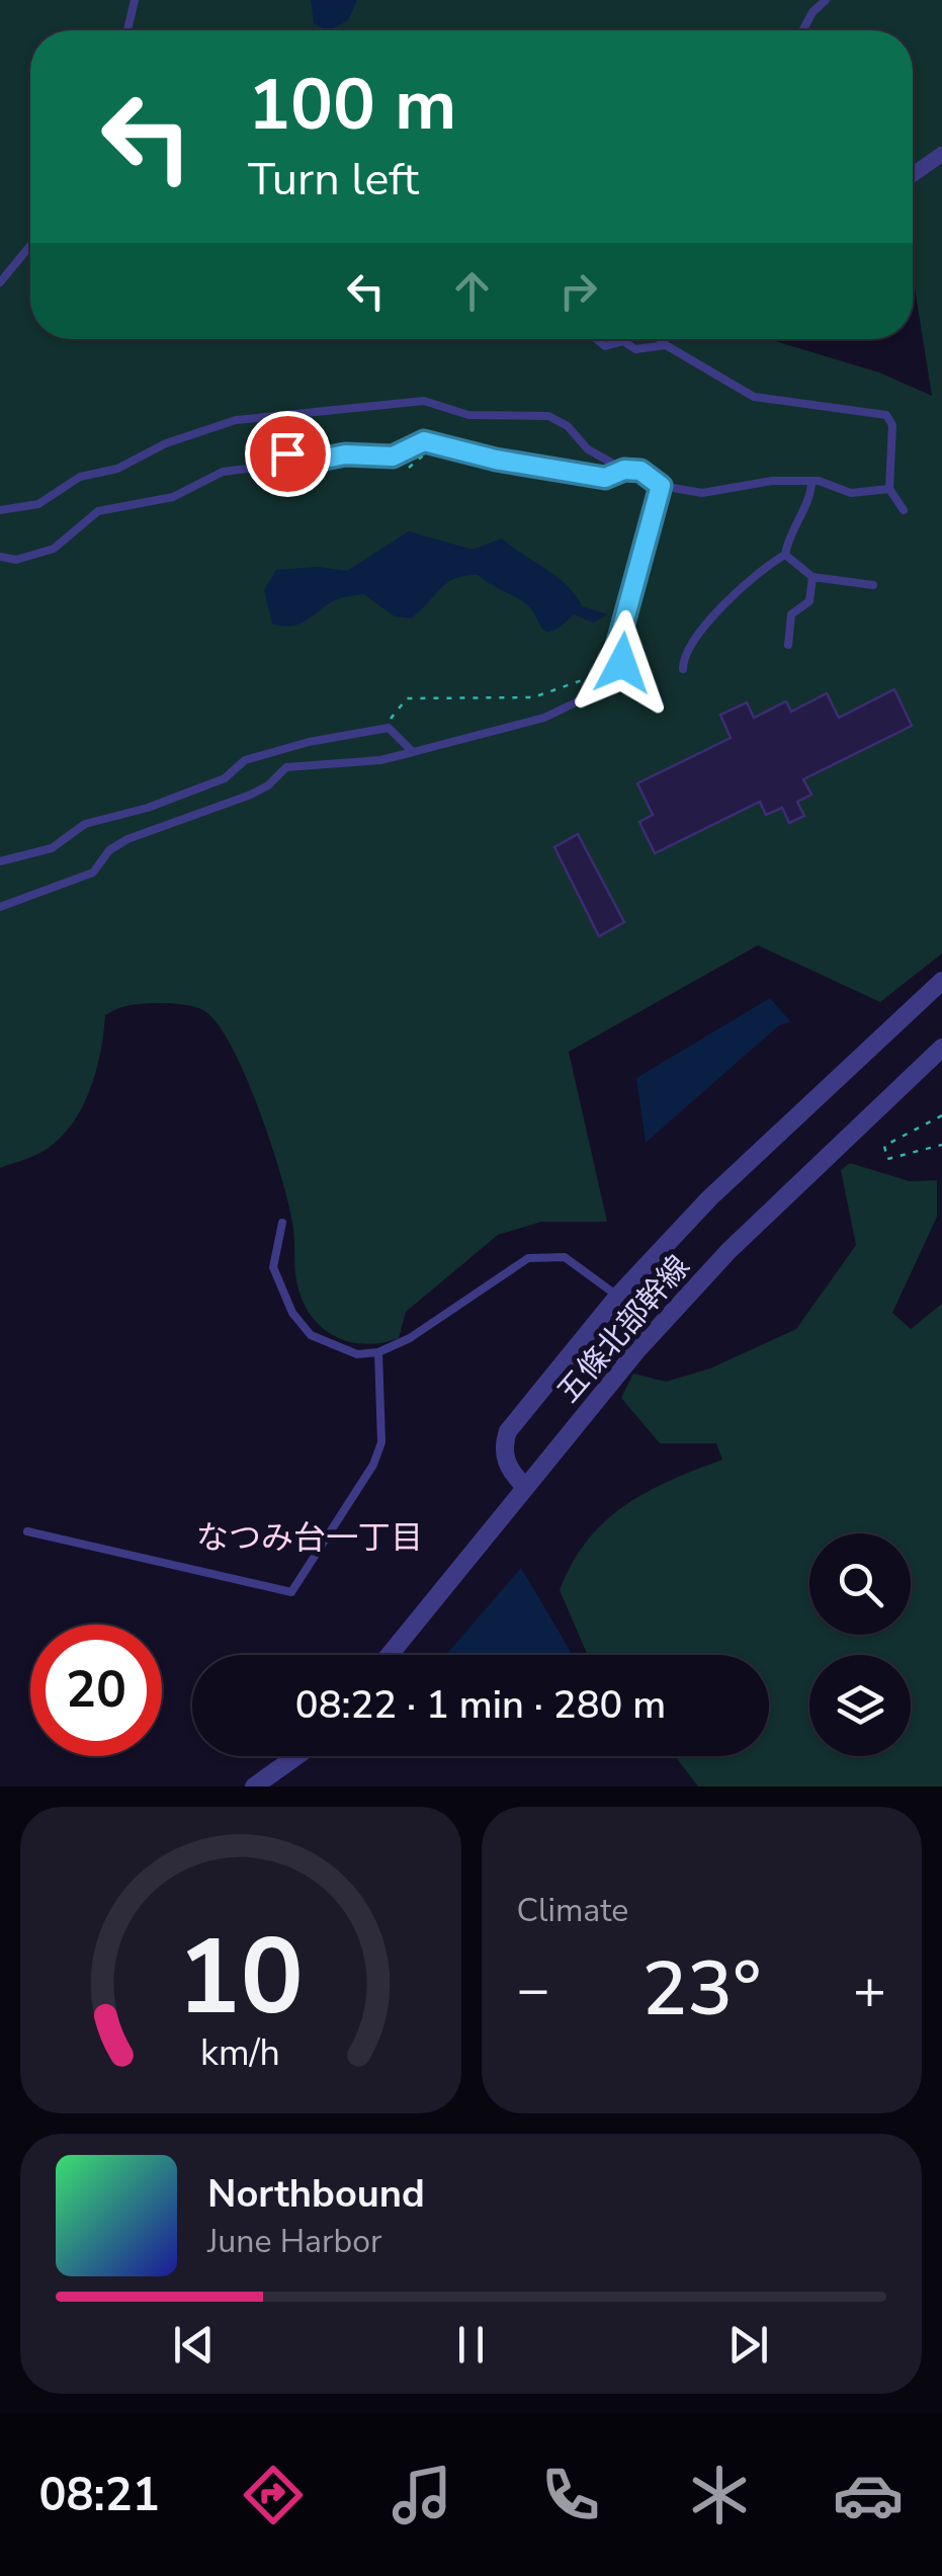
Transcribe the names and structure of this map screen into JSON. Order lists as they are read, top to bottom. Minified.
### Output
{"streets":{"street":["五條北部幹線"]},"districts":["なつみ台一丁目"],"page":{"turn":["100 m","Turn left"],"limit":"20","trip":"08:22 · 1 min · 280 m","tile":"Climate","heat":["−","23°","+"],"song":["Northbound","June Harbor"],"tabs":"08:21","gauge":["10","km/h"]}}
